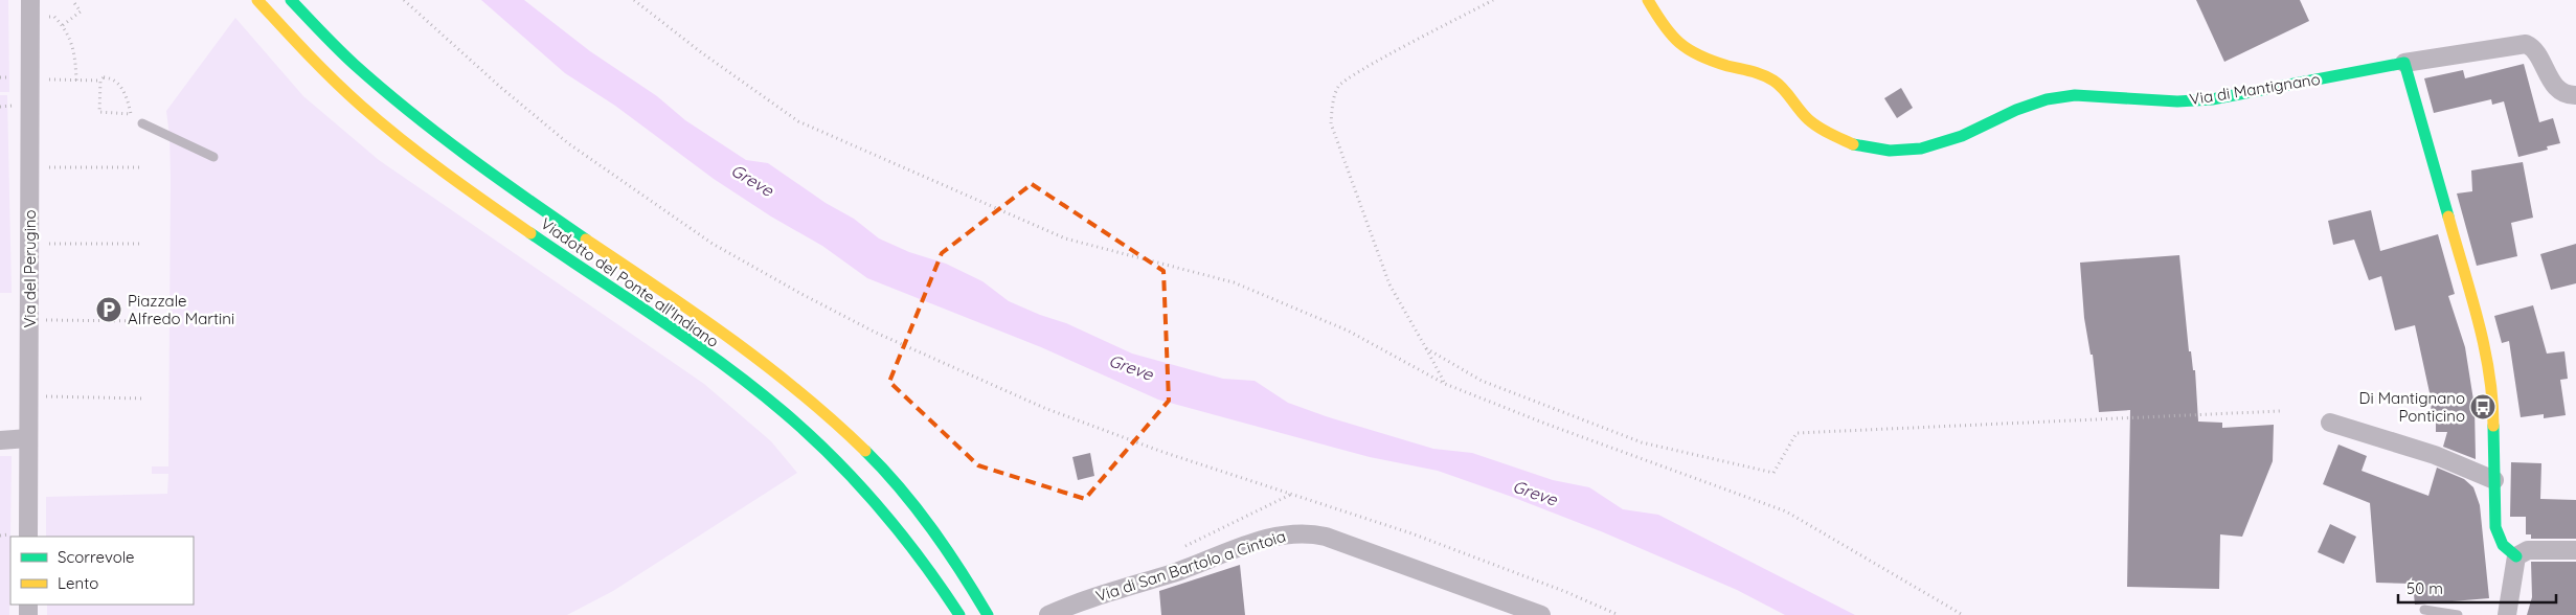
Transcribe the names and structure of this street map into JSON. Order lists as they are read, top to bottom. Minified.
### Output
{"streets":{"main road":["Via di Mantignano","Viadotto del Ponte all'Indiano"],"street":["Via del Perugino","Via di San Bartolo a Cintoia"]},"water":["Greve"],"places":{"parking":["Piazzale Alfredo Martini"],"bus stop":["Di Mantignano Ponticino"]},"legend":["Scorrevole","Lento"],"scale_bar":"50 m"}
